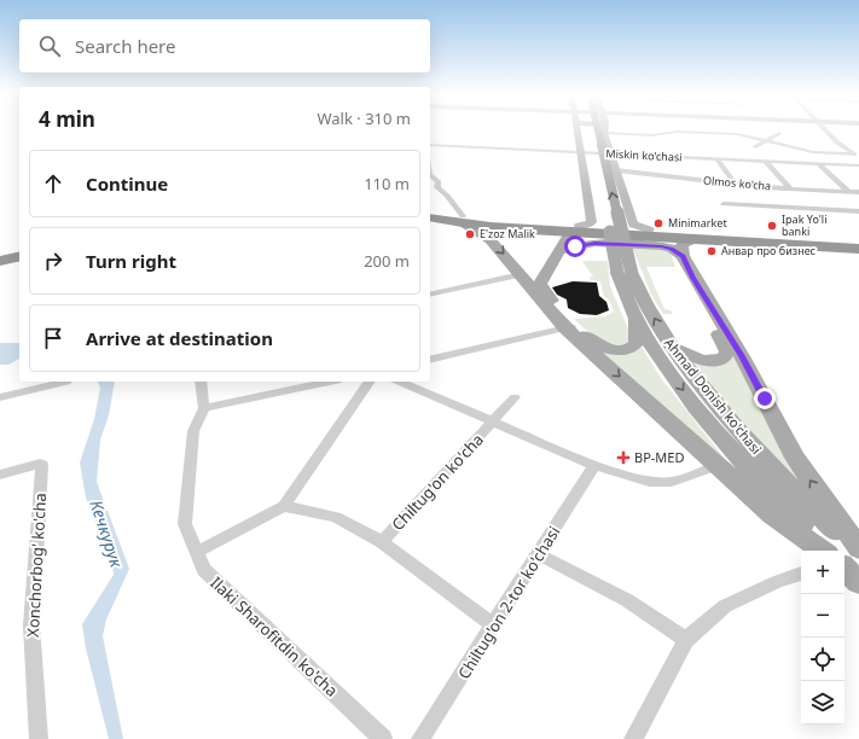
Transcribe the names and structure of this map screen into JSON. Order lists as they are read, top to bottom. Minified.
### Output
{"streets":{"main road":["Ahmad Donish ko'chasi"],"street":["Miskin ko'chasi","Olmos ko'cha","Chiltug'on ko'cha","Xonchorbog' ko'cha","Chiltug'on 2-tor ko'chasi","Ilaki Sharofitdin ko'cha"]},"crossings":[["Ahmad Donish ko'chasi","Chiltug'on ko'cha"],["Chiltug'on ko'cha","Chiltug'on 2-tor ko'chasi"]],"water":["Кечкурук"],"places":{"other":["Minimarket","Ipak Yo'li banki","E'zoz Malik","Анвар про бизнес"],"health":["BP-MED"]},"page":{"search":"Search here","heading":["4 min","Walk · 310 m"],"list":[["Continue","110 m"],["Turn right","200 m"],"Arrive at destination"],"map_buttons":["+","−"]}}
